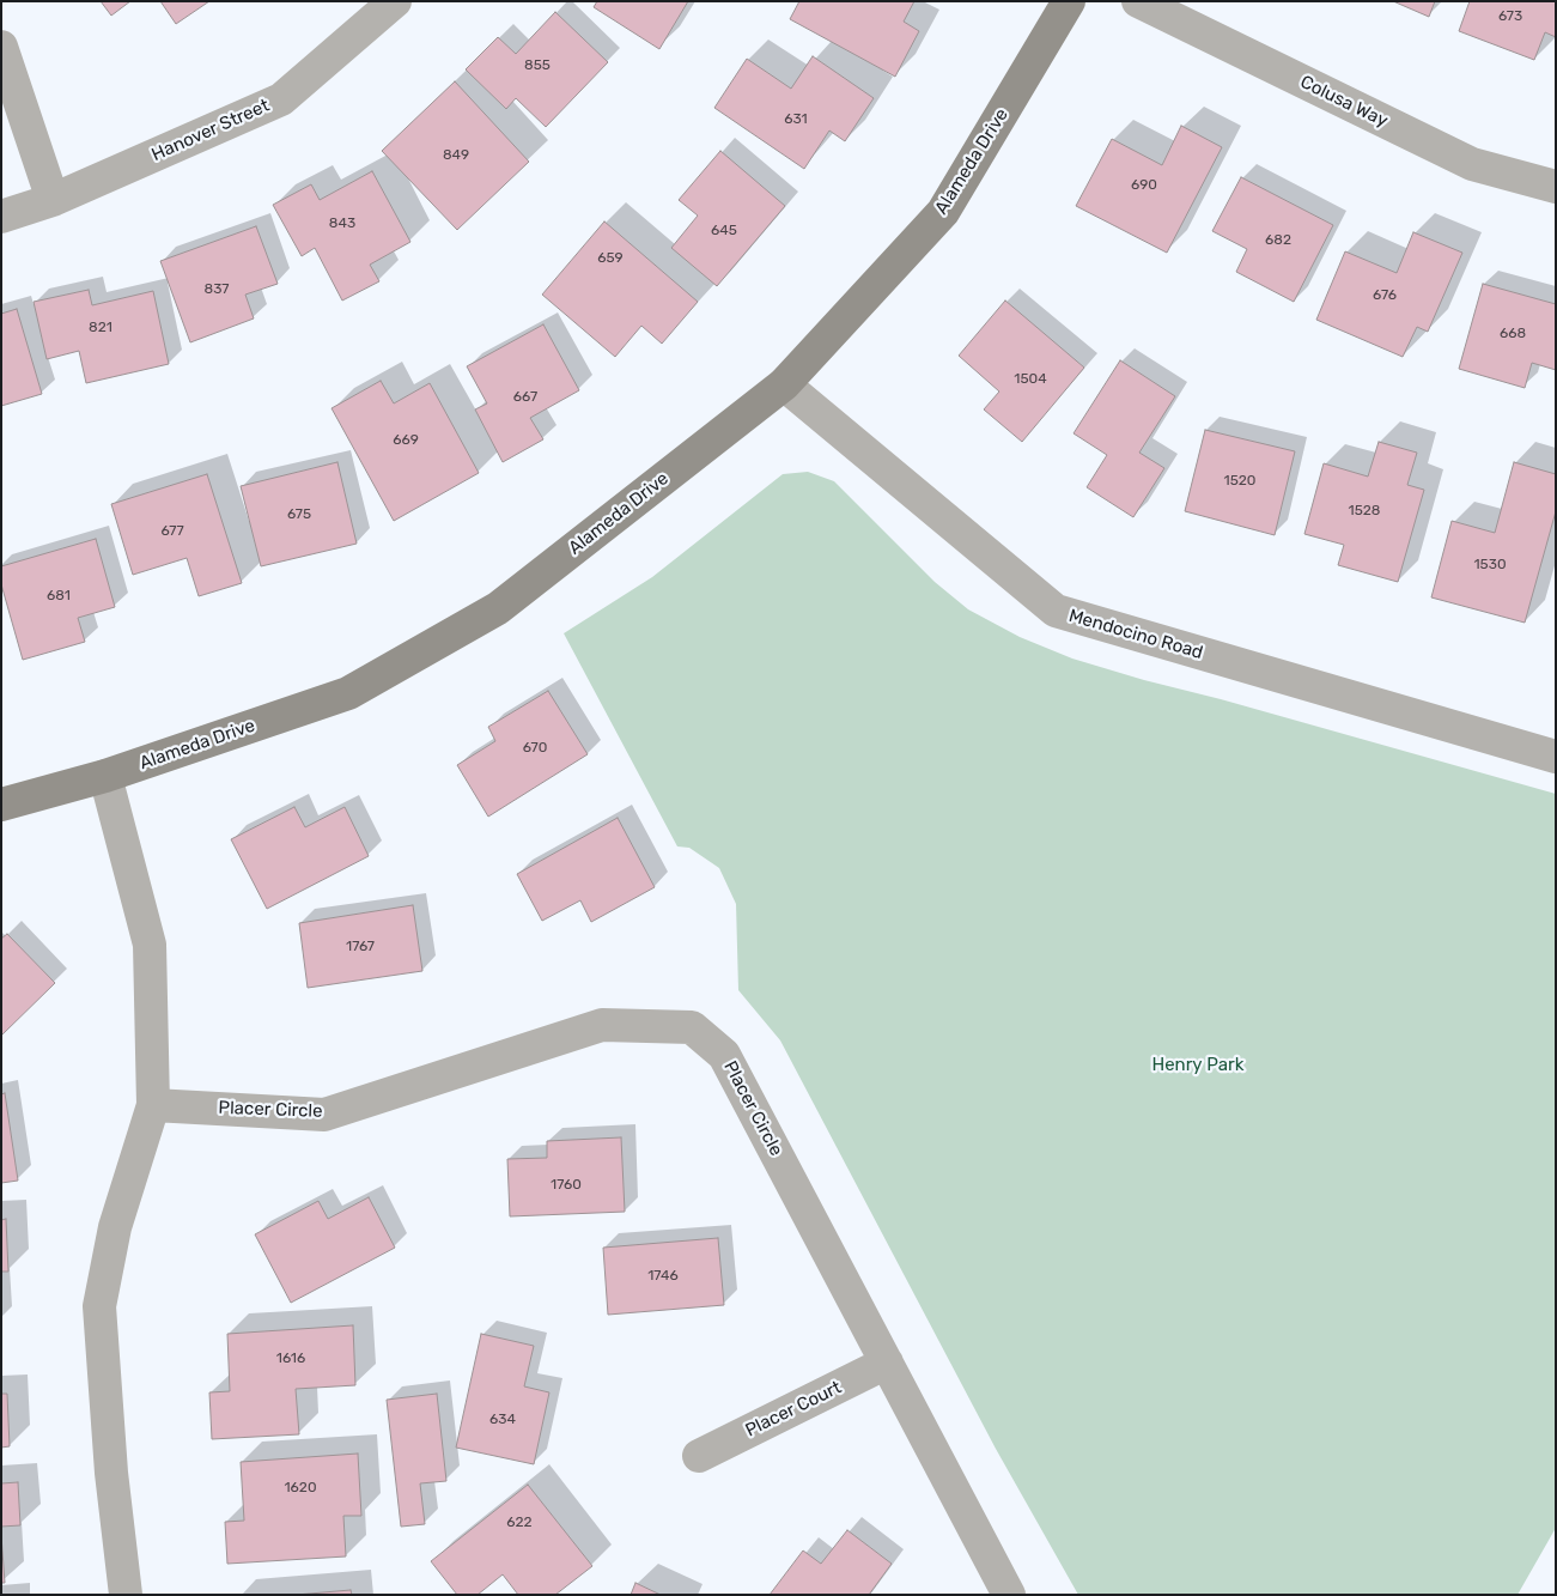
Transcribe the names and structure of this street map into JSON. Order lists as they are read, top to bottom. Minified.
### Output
{"streets":{"street":["Colusa Way","Hanover Street","Alameda Drive","Mendocino Road","Placer Circle","Placer Court"]},"crossings":[["Alameda Drive","Mendocino Road"],["Placer Circle","Placer Court"]],"parks":["Henry Park"],"house_numbers":["673","855","631","849","690","843","645","682","659","837","676","821","668","1504","667","669","1520","1528","675","677","1530","681","670","1767","1760","1746","1616","634","1620","622"]}
